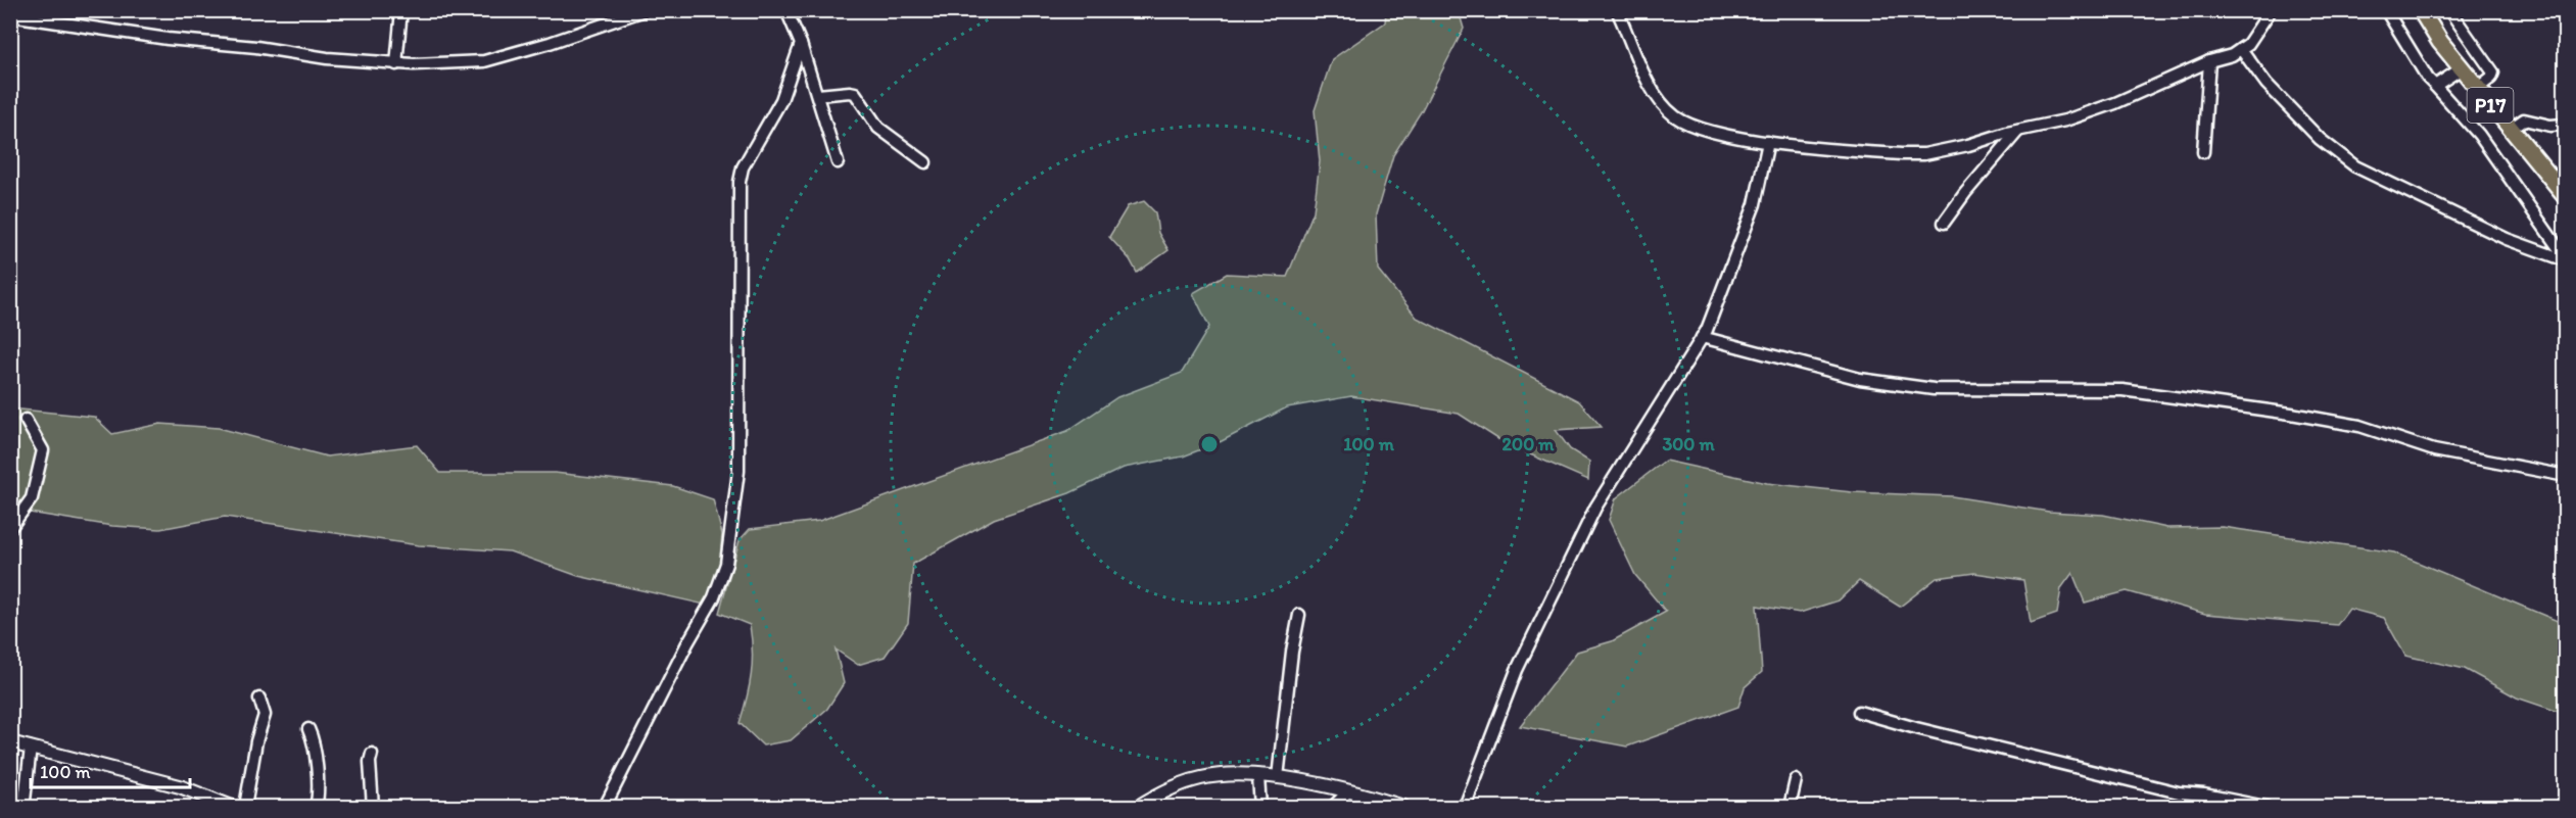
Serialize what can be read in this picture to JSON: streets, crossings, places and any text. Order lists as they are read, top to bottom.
{
  "streets": {
    "main road": ["P17"]
  },
  "scale_bar": "100 m",
  "rings": ["100 m", "200 m", "300 m"]
}
